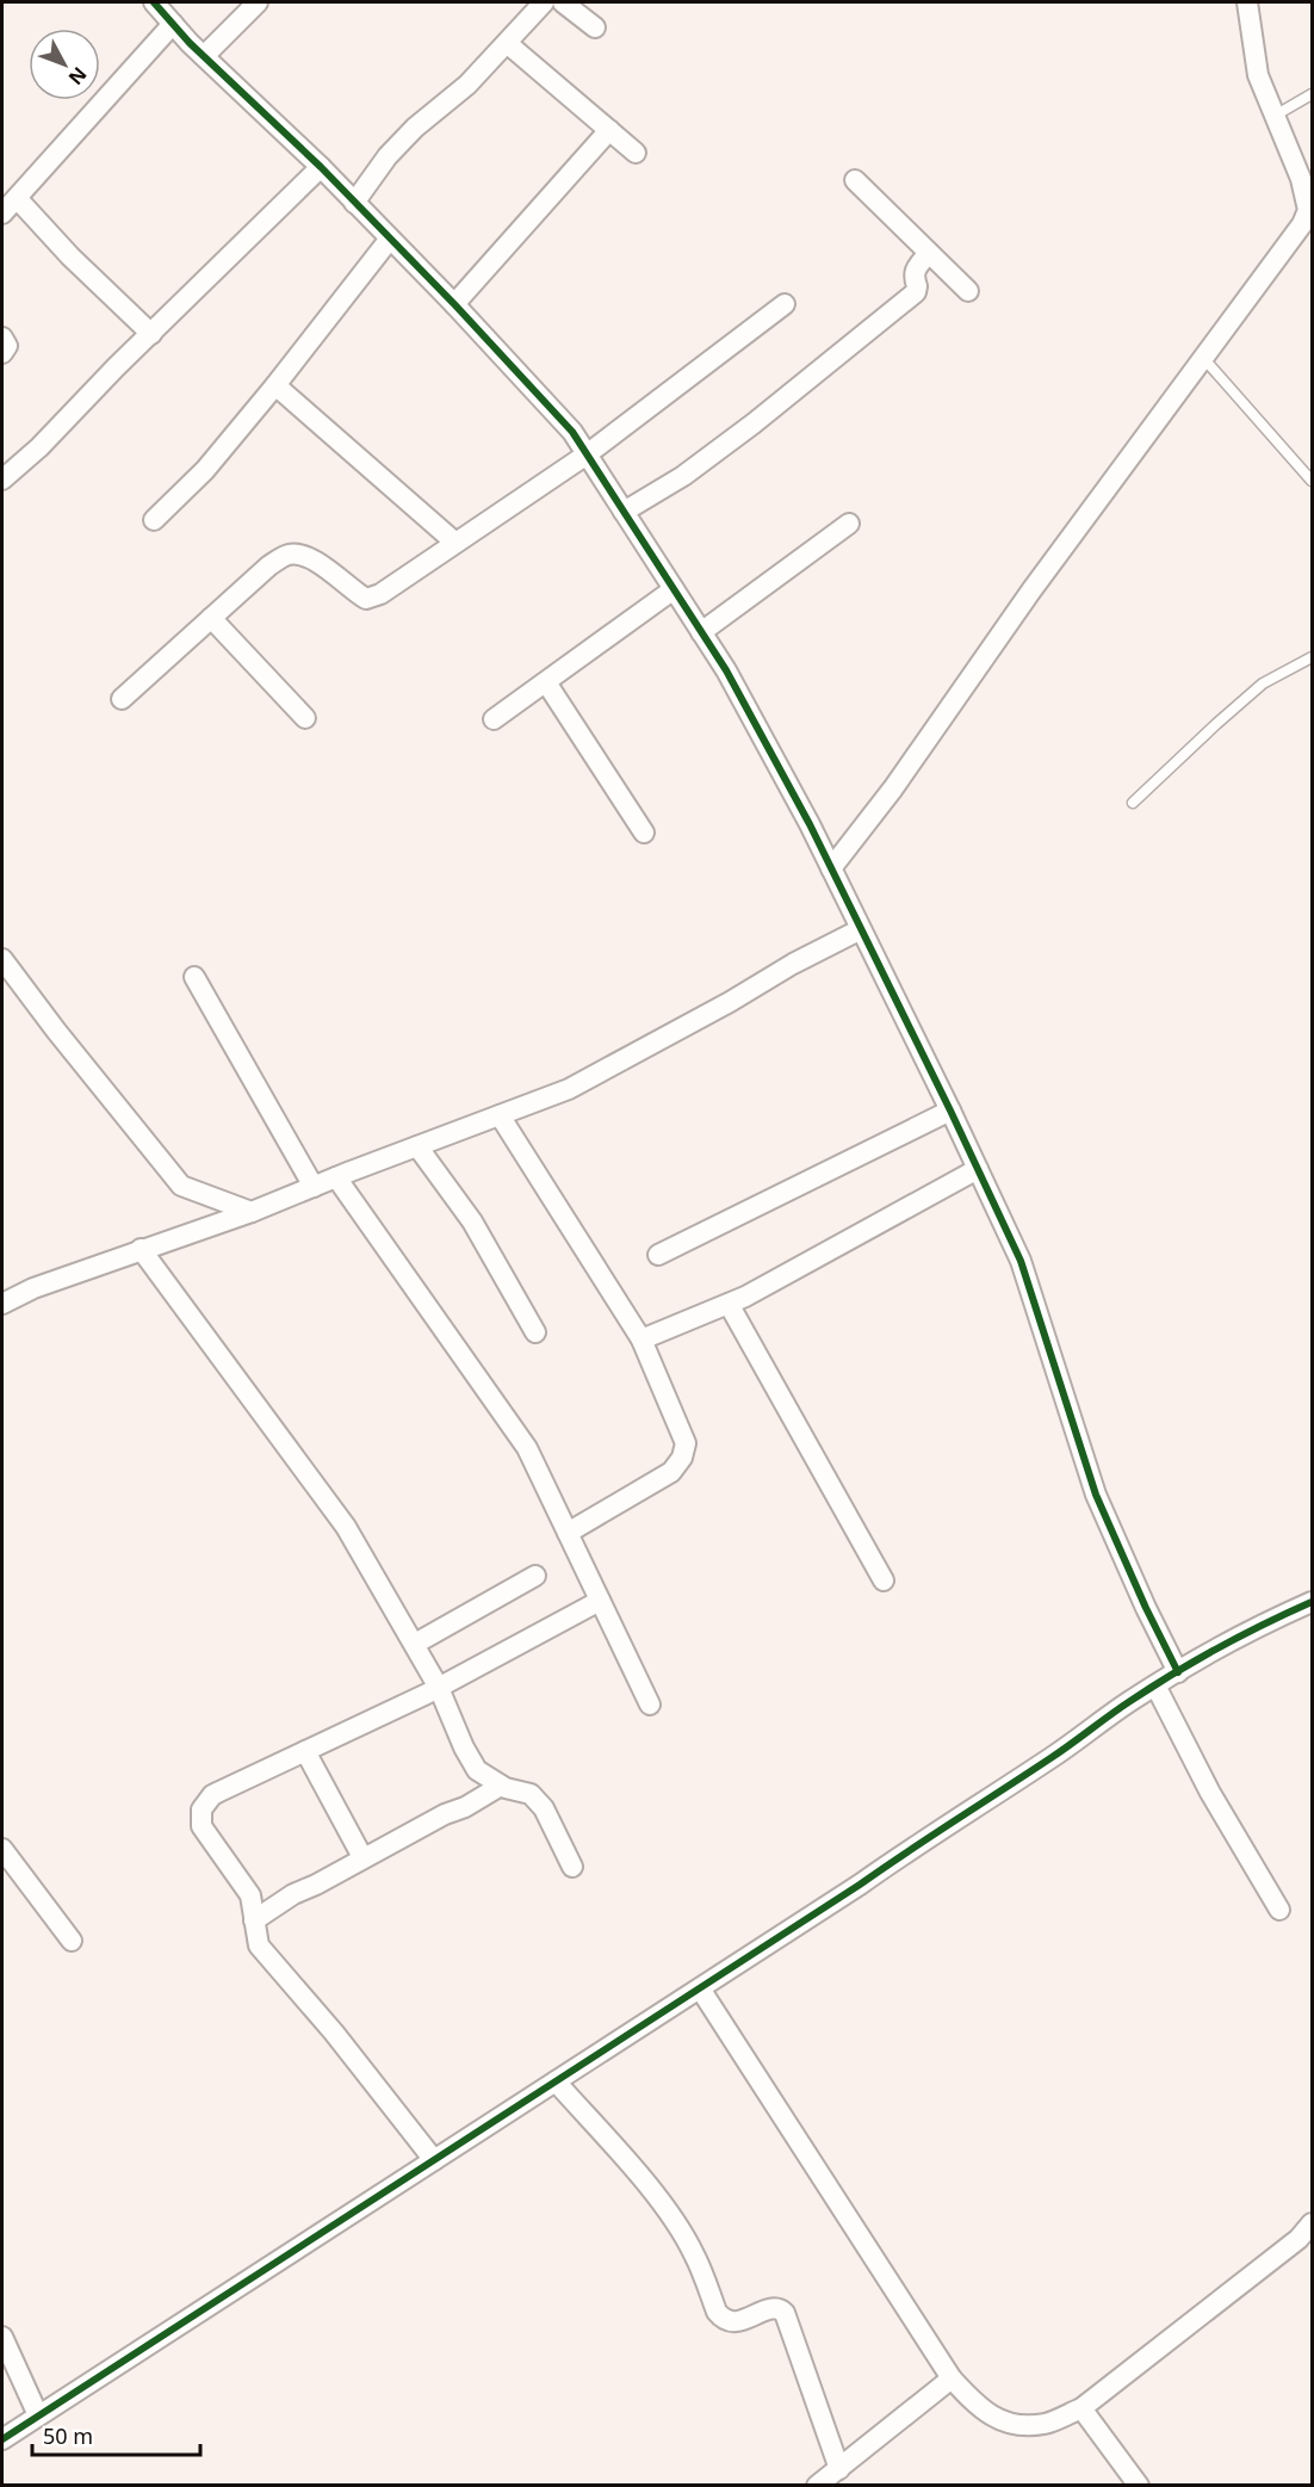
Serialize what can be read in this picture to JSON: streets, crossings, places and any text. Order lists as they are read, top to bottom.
{
  "scale_bar": "50 m",
  "north": "bottom right"
}
